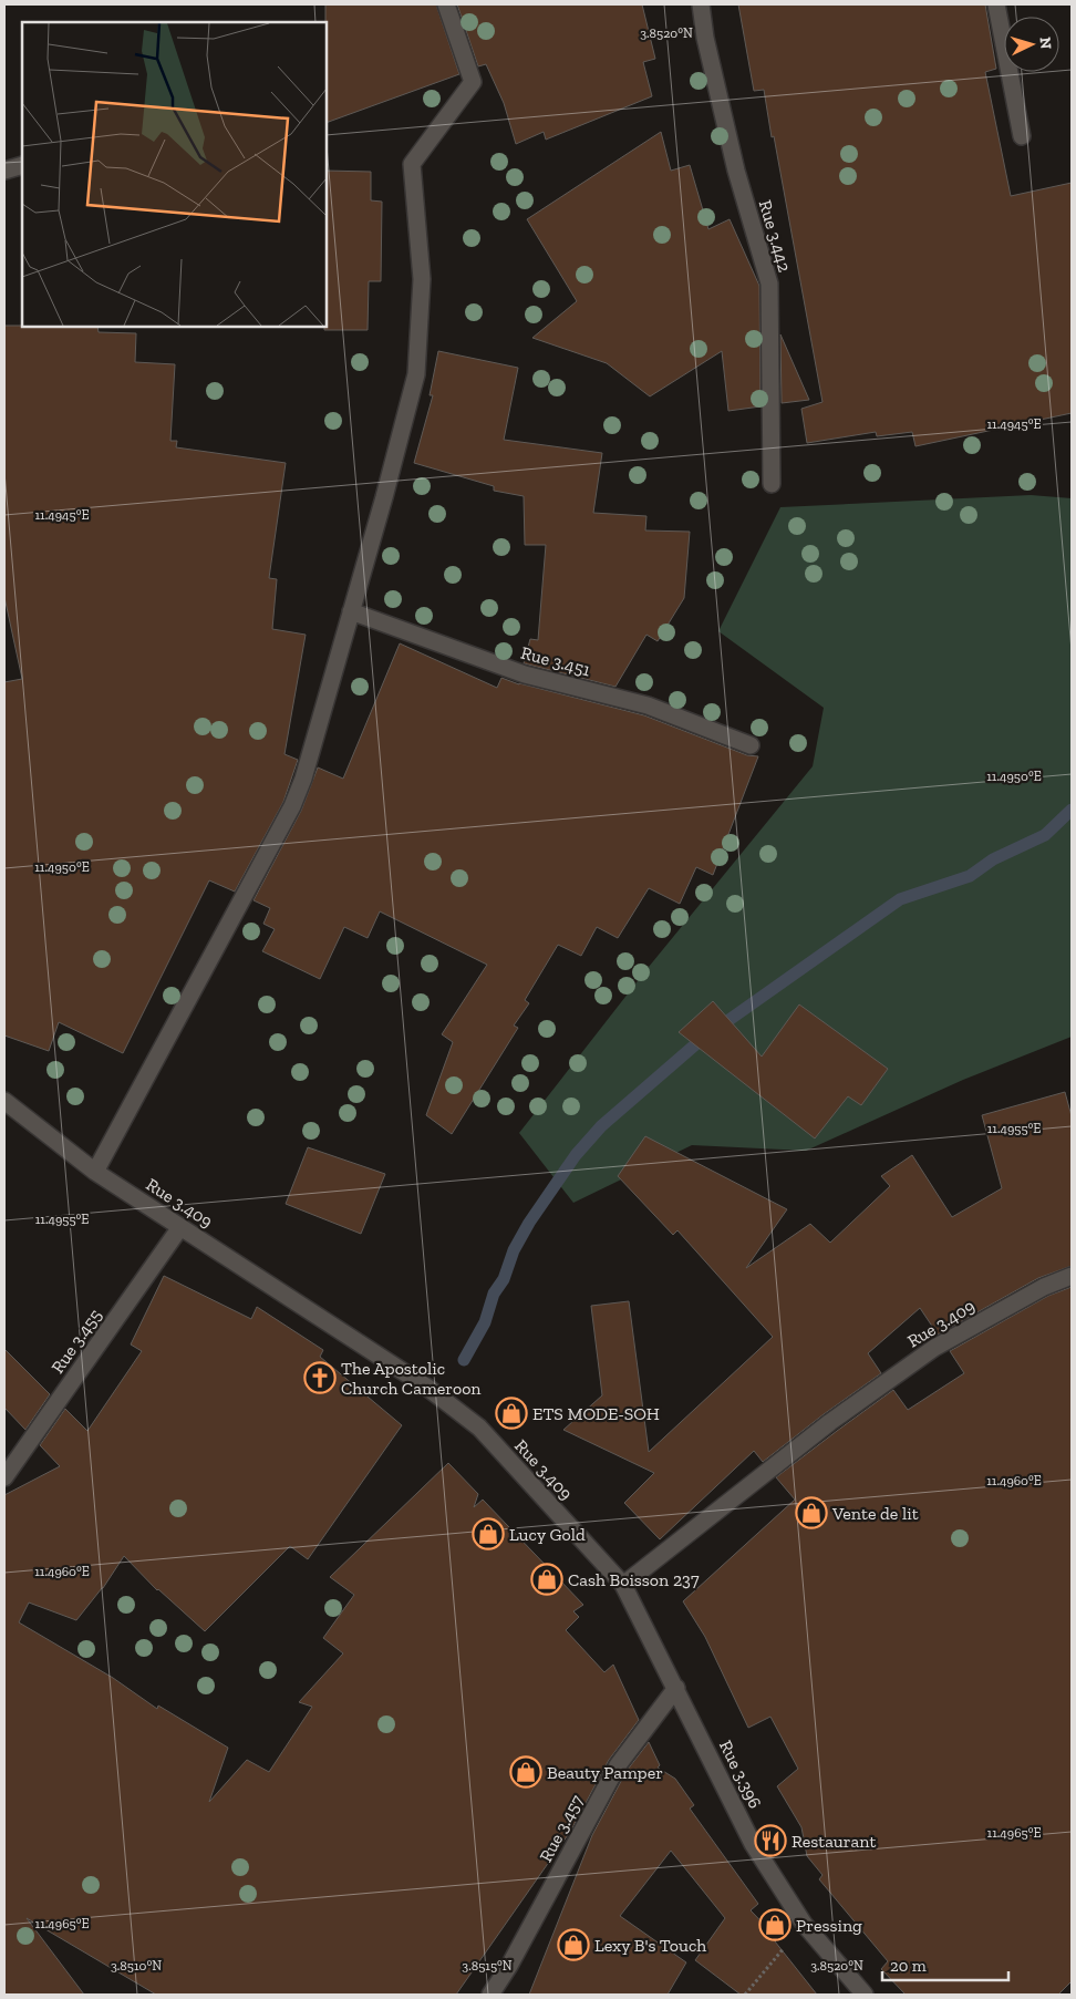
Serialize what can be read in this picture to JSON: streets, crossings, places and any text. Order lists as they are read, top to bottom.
{
  "streets": {
    "street": [
      "Rue 3.442",
      "Rue 3.451",
      "Rue 3.409",
      "Rue 3.455",
      "Rue 3.396",
      "Rue 3.457"
    ]
  },
  "crossings": [
    ["Rue 3.409", "Rue 3.455"],
    ["Rue 3.409", "Rue 3.396"],
    ["Rue 3.396", "Rue 3.457"]
  ],
  "places": {
    "church": ["The Apostolic Church Cameroon"],
    "shop": [
      "ETS MODE-SOH",
      "Vente de lit",
      "Lucy Gold",
      "Cash Boisson 237",
      "Beauty Pamper",
      "Pressing",
      "Lexy B's Touch"
    ],
    "restaurant": ["Restaurant"]
  },
  "scale_bar": "20 m",
  "north": "right",
  "coordinates": [
    "3.8520°N",
    "11.4945°E",
    "11.4950°E",
    "11.4955°E",
    "11.4960°E",
    "11.4965°E",
    "3.8510°N",
    "3.8515°N"
  ]
}
